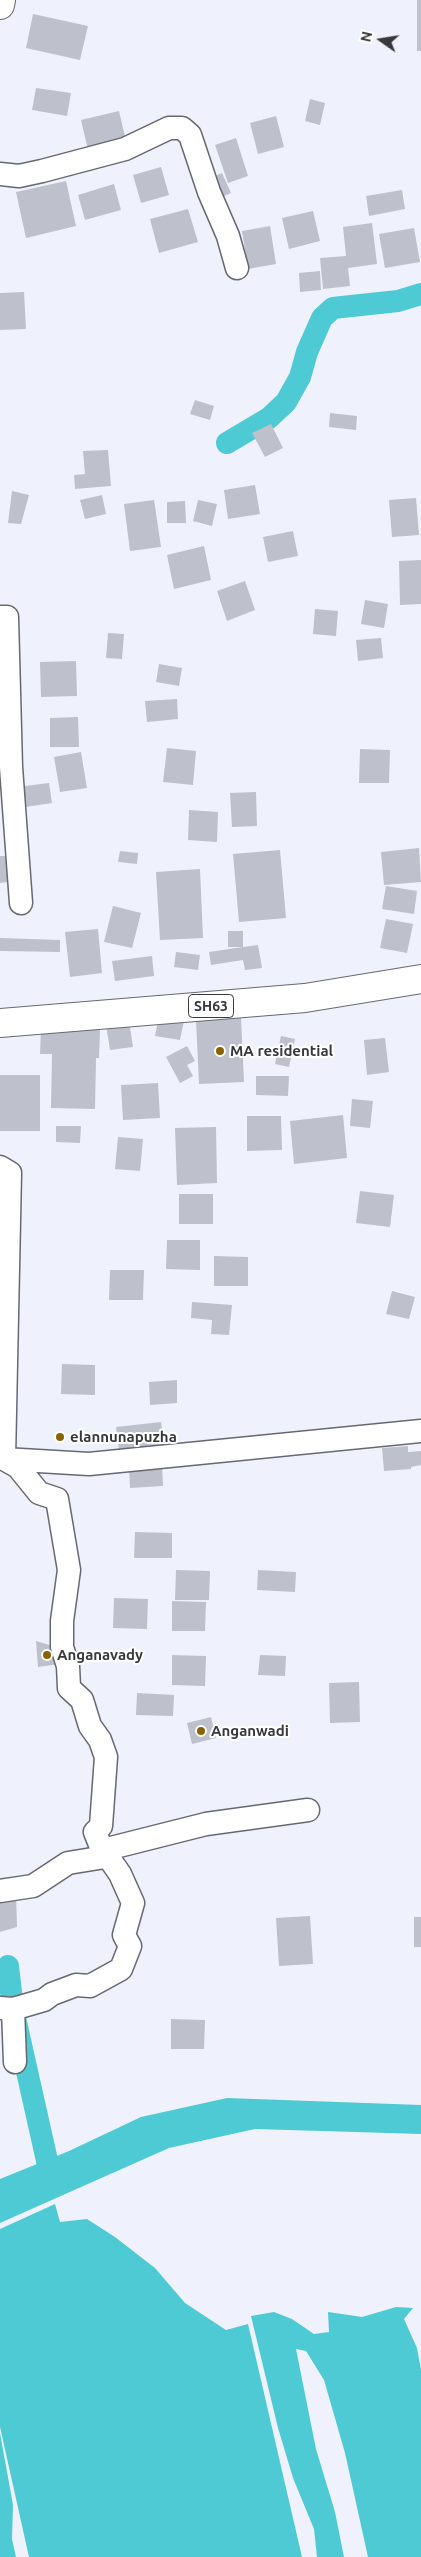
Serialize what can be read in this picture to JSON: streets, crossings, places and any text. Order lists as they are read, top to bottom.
{
  "streets": {
    "main road": ["SH63"]
  },
  "places": [
    "MA residential",
    "elannunapuzha",
    "Anganavady",
    "Anganwadi"
  ],
  "north": "left"
}
